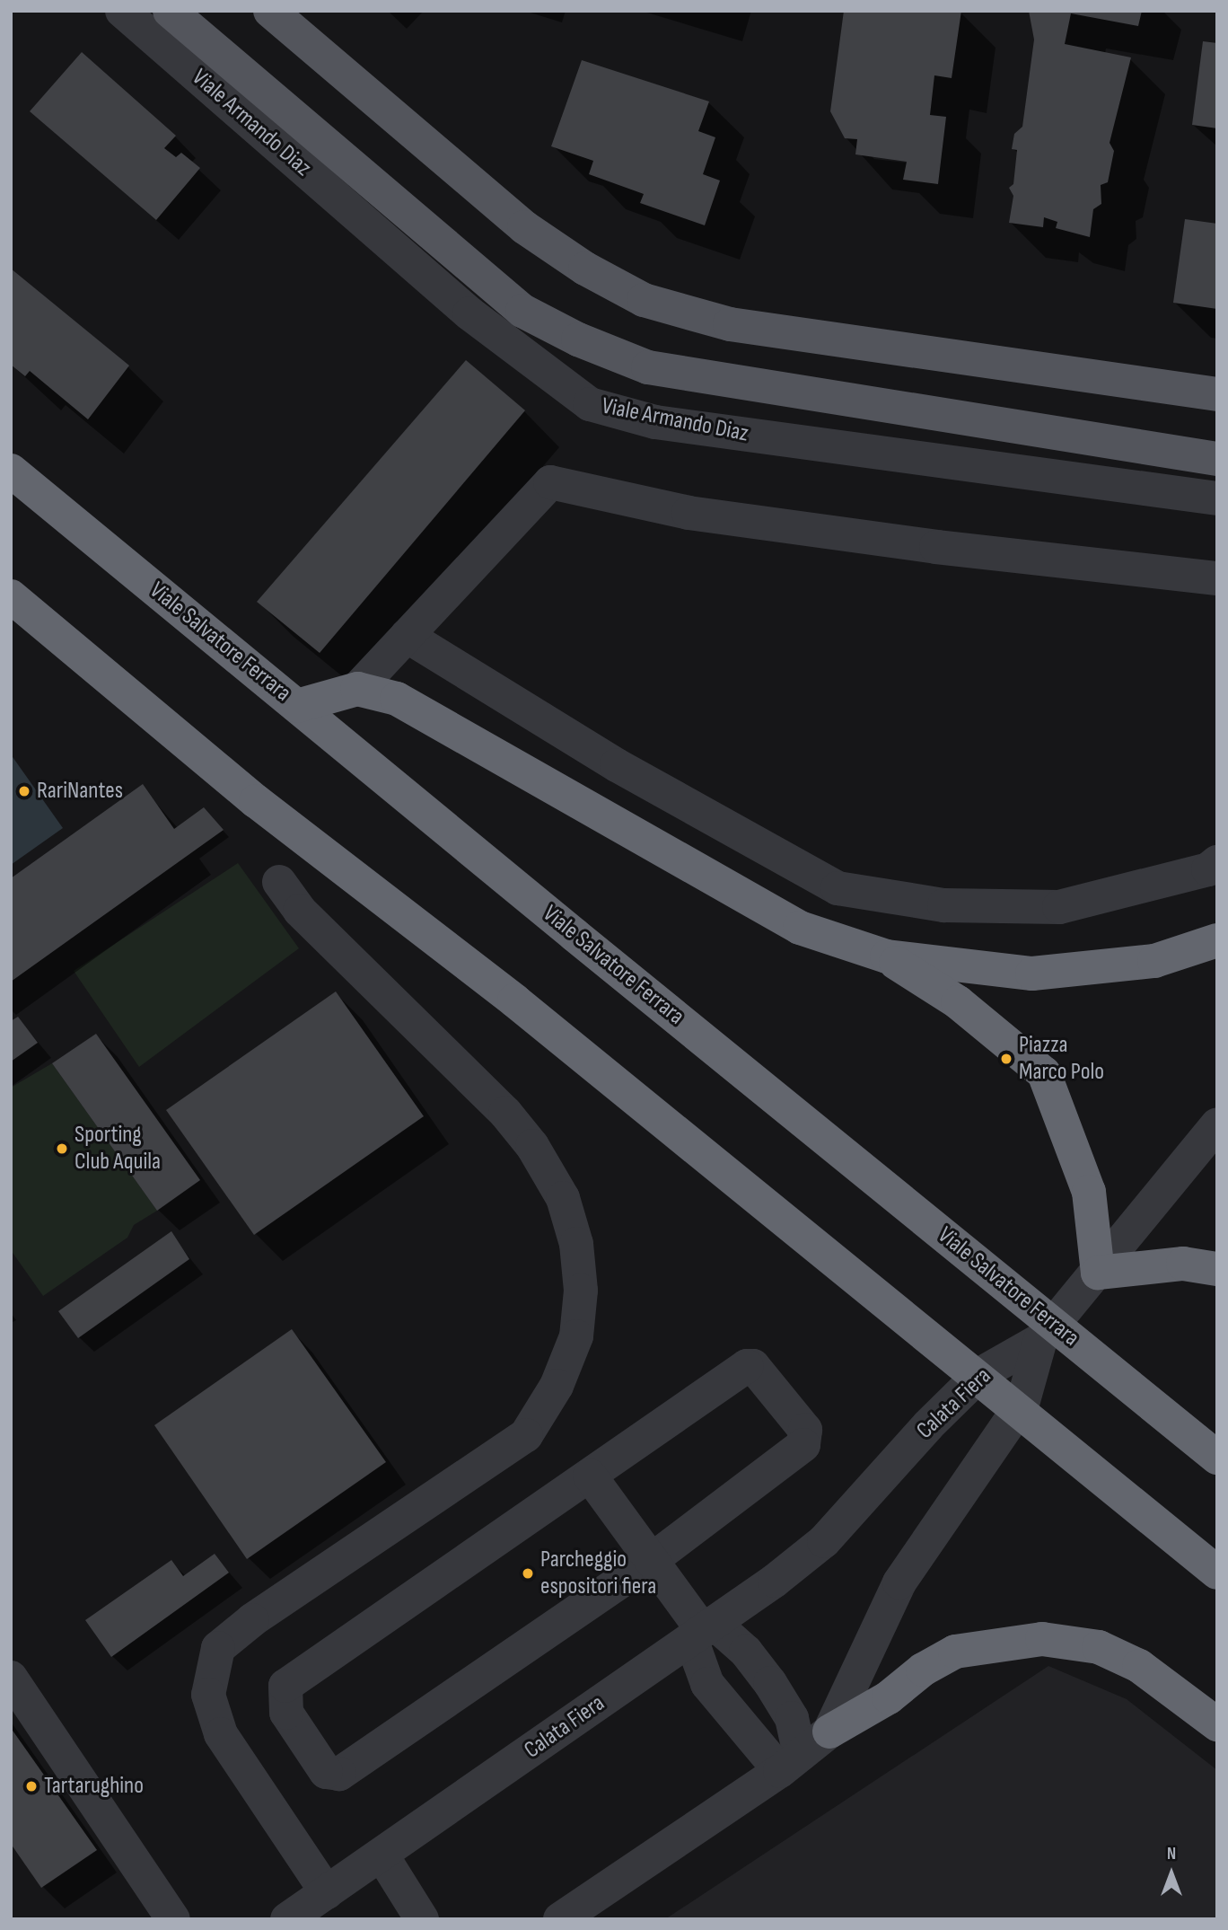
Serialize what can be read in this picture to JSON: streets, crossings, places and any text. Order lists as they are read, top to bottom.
{
  "streets": {
    "highway": ["Viale Salvatore Ferrara"],
    "main road": ["Viale Armando Diaz"],
    "street": ["Calata Fiera"]
  },
  "places": [
    "RariNantes",
    "Piazza Marco Polo",
    "Sporting Club Aquila",
    "Parcheggio espositori fiera",
    "Tartarughino"
  ],
  "north": "top"
}
